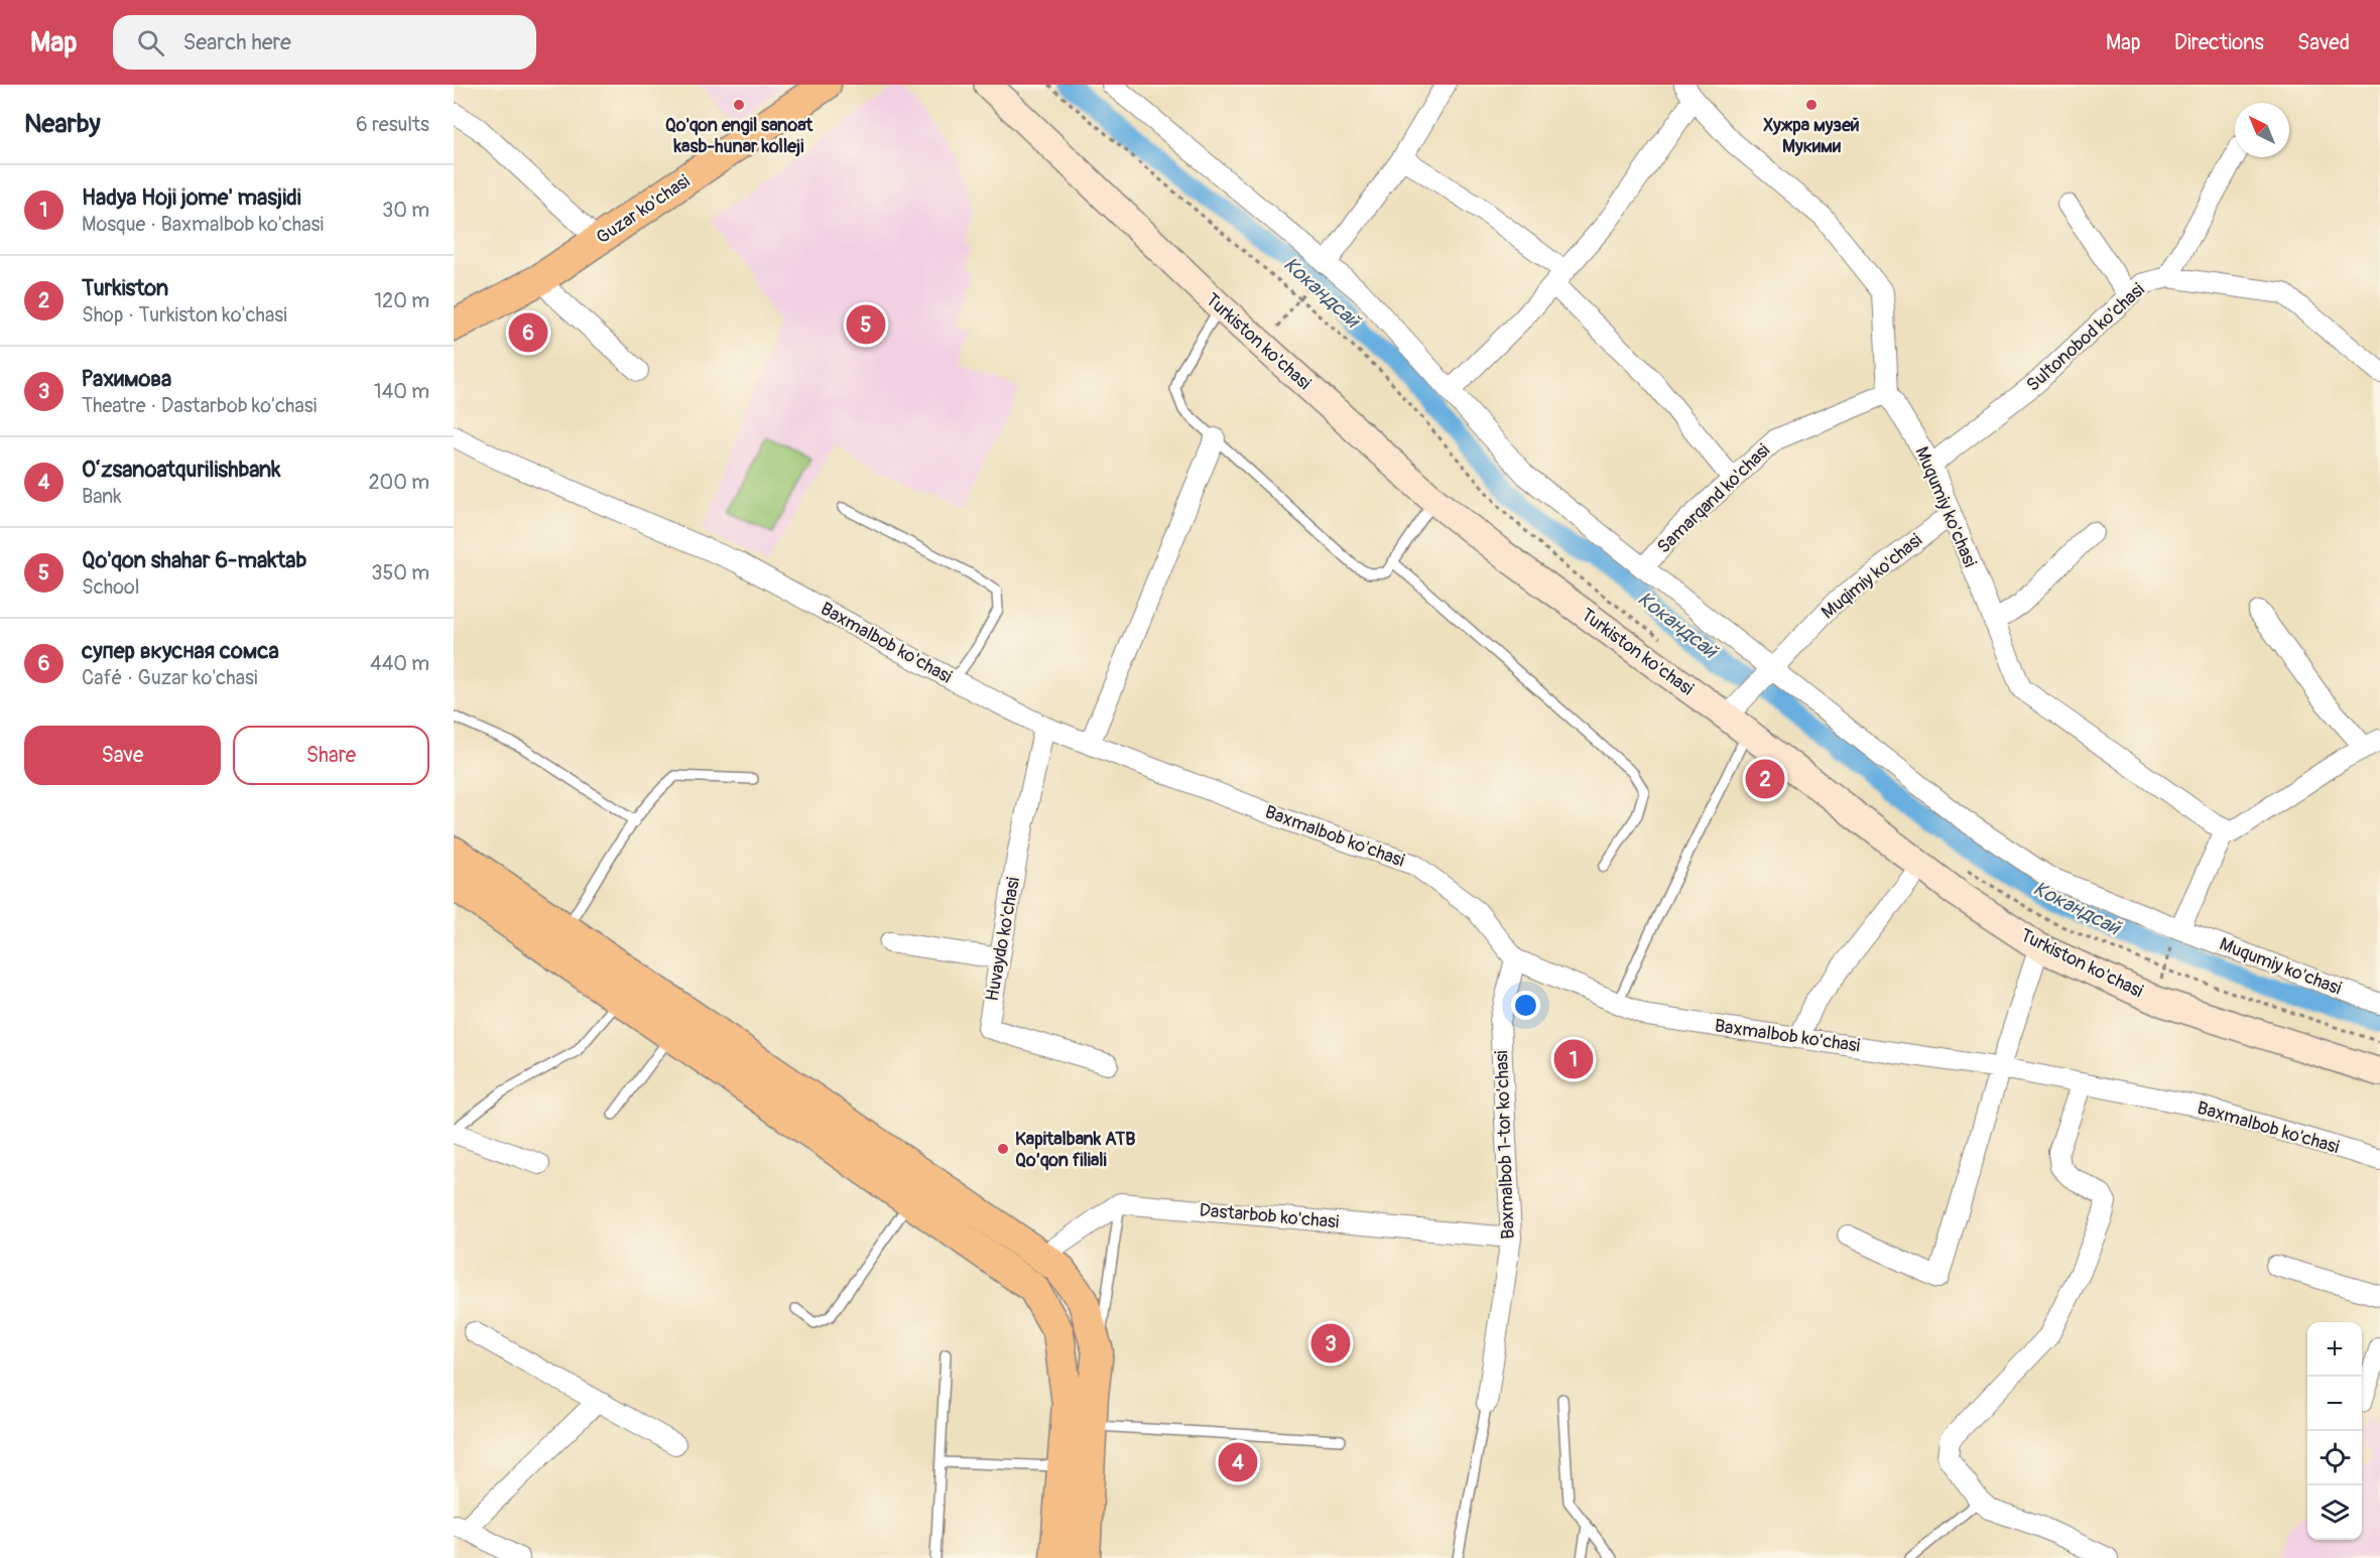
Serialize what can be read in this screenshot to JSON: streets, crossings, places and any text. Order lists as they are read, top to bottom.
{
  "streets": {
    "main road": ["Guzar ko'chasi", "Turkiston ko'chasi"],
    "street": [
      "Sultonobod ko'chasi",
      "Samarqand ko'chasi",
      "Muqumiy ko'chasi",
      "Muqimiy ko'chasi",
      "Baxmalbob ko'chasi",
      "Huvaydo ko'chasi",
      "Baxmalbob 1-tor ko'chasi",
      "Dastarbob ko'chasi"
    ]
  },
  "crossings": [
    ["Sultonobod ko'chasi", "Muqumiy ko'chasi"],
    ["Turkiston ko'chasi", "Muqimiy ko'chasi"],
    ["Samarqand ko'chasi", "Muqumiy ko'chasi"],
    ["Muqumiy ko'chasi", "Muqimiy ko'chasi"],
    ["Baxmalbob ko'chasi", "Huvaydo ko'chasi"],
    ["Baxmalbob ko'chasi", "Baxmalbob 1-tor ko'chasi"],
    ["Baxmalbob 1-tor ko'chasi", "Dastarbob ko'chasi"]
  ],
  "water": ["Кокандсай"],
  "places": ["Qo'qon engil sanoat kasb-hunar kolleji", "Хужра музей Мукими", "Kapitalbank ATB Qo’qon filiali"],
  "north": "top left",
  "page": {
    "header": "Map",
    "search": "Search here",
    "nav": ["Map", "Directions", "Saved"],
    "heading": ["Nearby", "6 results"],
    "list": [
      {
        "mark": "1",
        "name": "Hadya Hoji jome' masjidi",
        "note": "Mosque · Baxmalbob ko'chasi",
        "value": "30 m"
      },
      {
        "mark": "2",
        "name": "Turkiston",
        "note": "Shop · Turkiston ko'chasi",
        "value": "120 m"
      },
      {
        "mark": "3",
        "name": "Рахимова",
        "note": "Theatre · Dastarbob ko'chasi",
        "value": "140 m"
      },
      {
        "mark": "4",
        "name": "Oʻzsanoatqurilishbank",
        "note": "Bank",
        "value": "200 m"
      },
      {
        "mark": "5",
        "name": "Qo'qon shahar 6-maktab",
        "note": "School",
        "value": "350 m"
      },
      {
        "mark": "6",
        "name": "супер вкусная сомса",
        "note": "Café · Guzar ko'chasi",
        "value": "440 m"
      }
    ],
    "pins": [
      "5",
      "6",
      "2",
      "1",
      "3",
      "4"
    ],
    "buttons": ["Save", "Share"],
    "map_buttons": ["+", "−"]
  }
}
